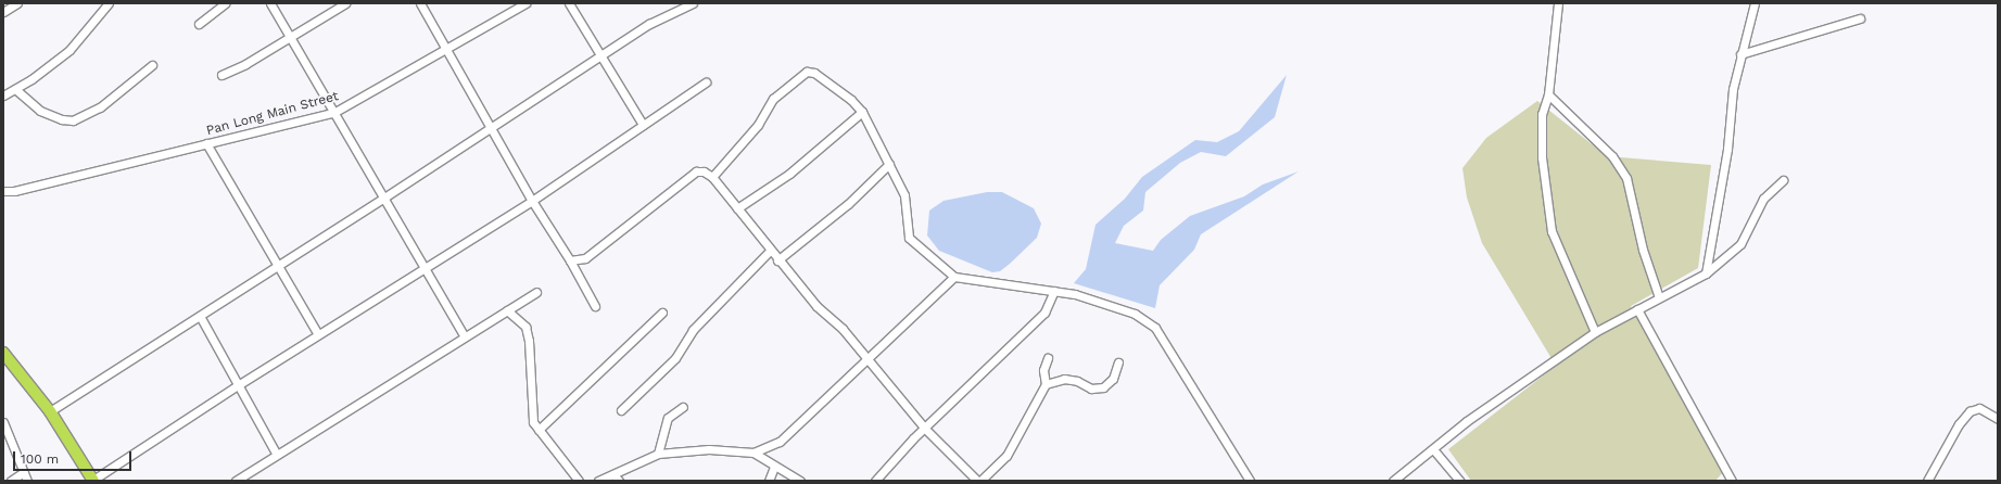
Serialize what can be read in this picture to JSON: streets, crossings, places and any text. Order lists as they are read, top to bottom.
{
  "streets": {
    "street": ["Pan Long Main Street"]
  },
  "scale_bar": "100 m"
}
